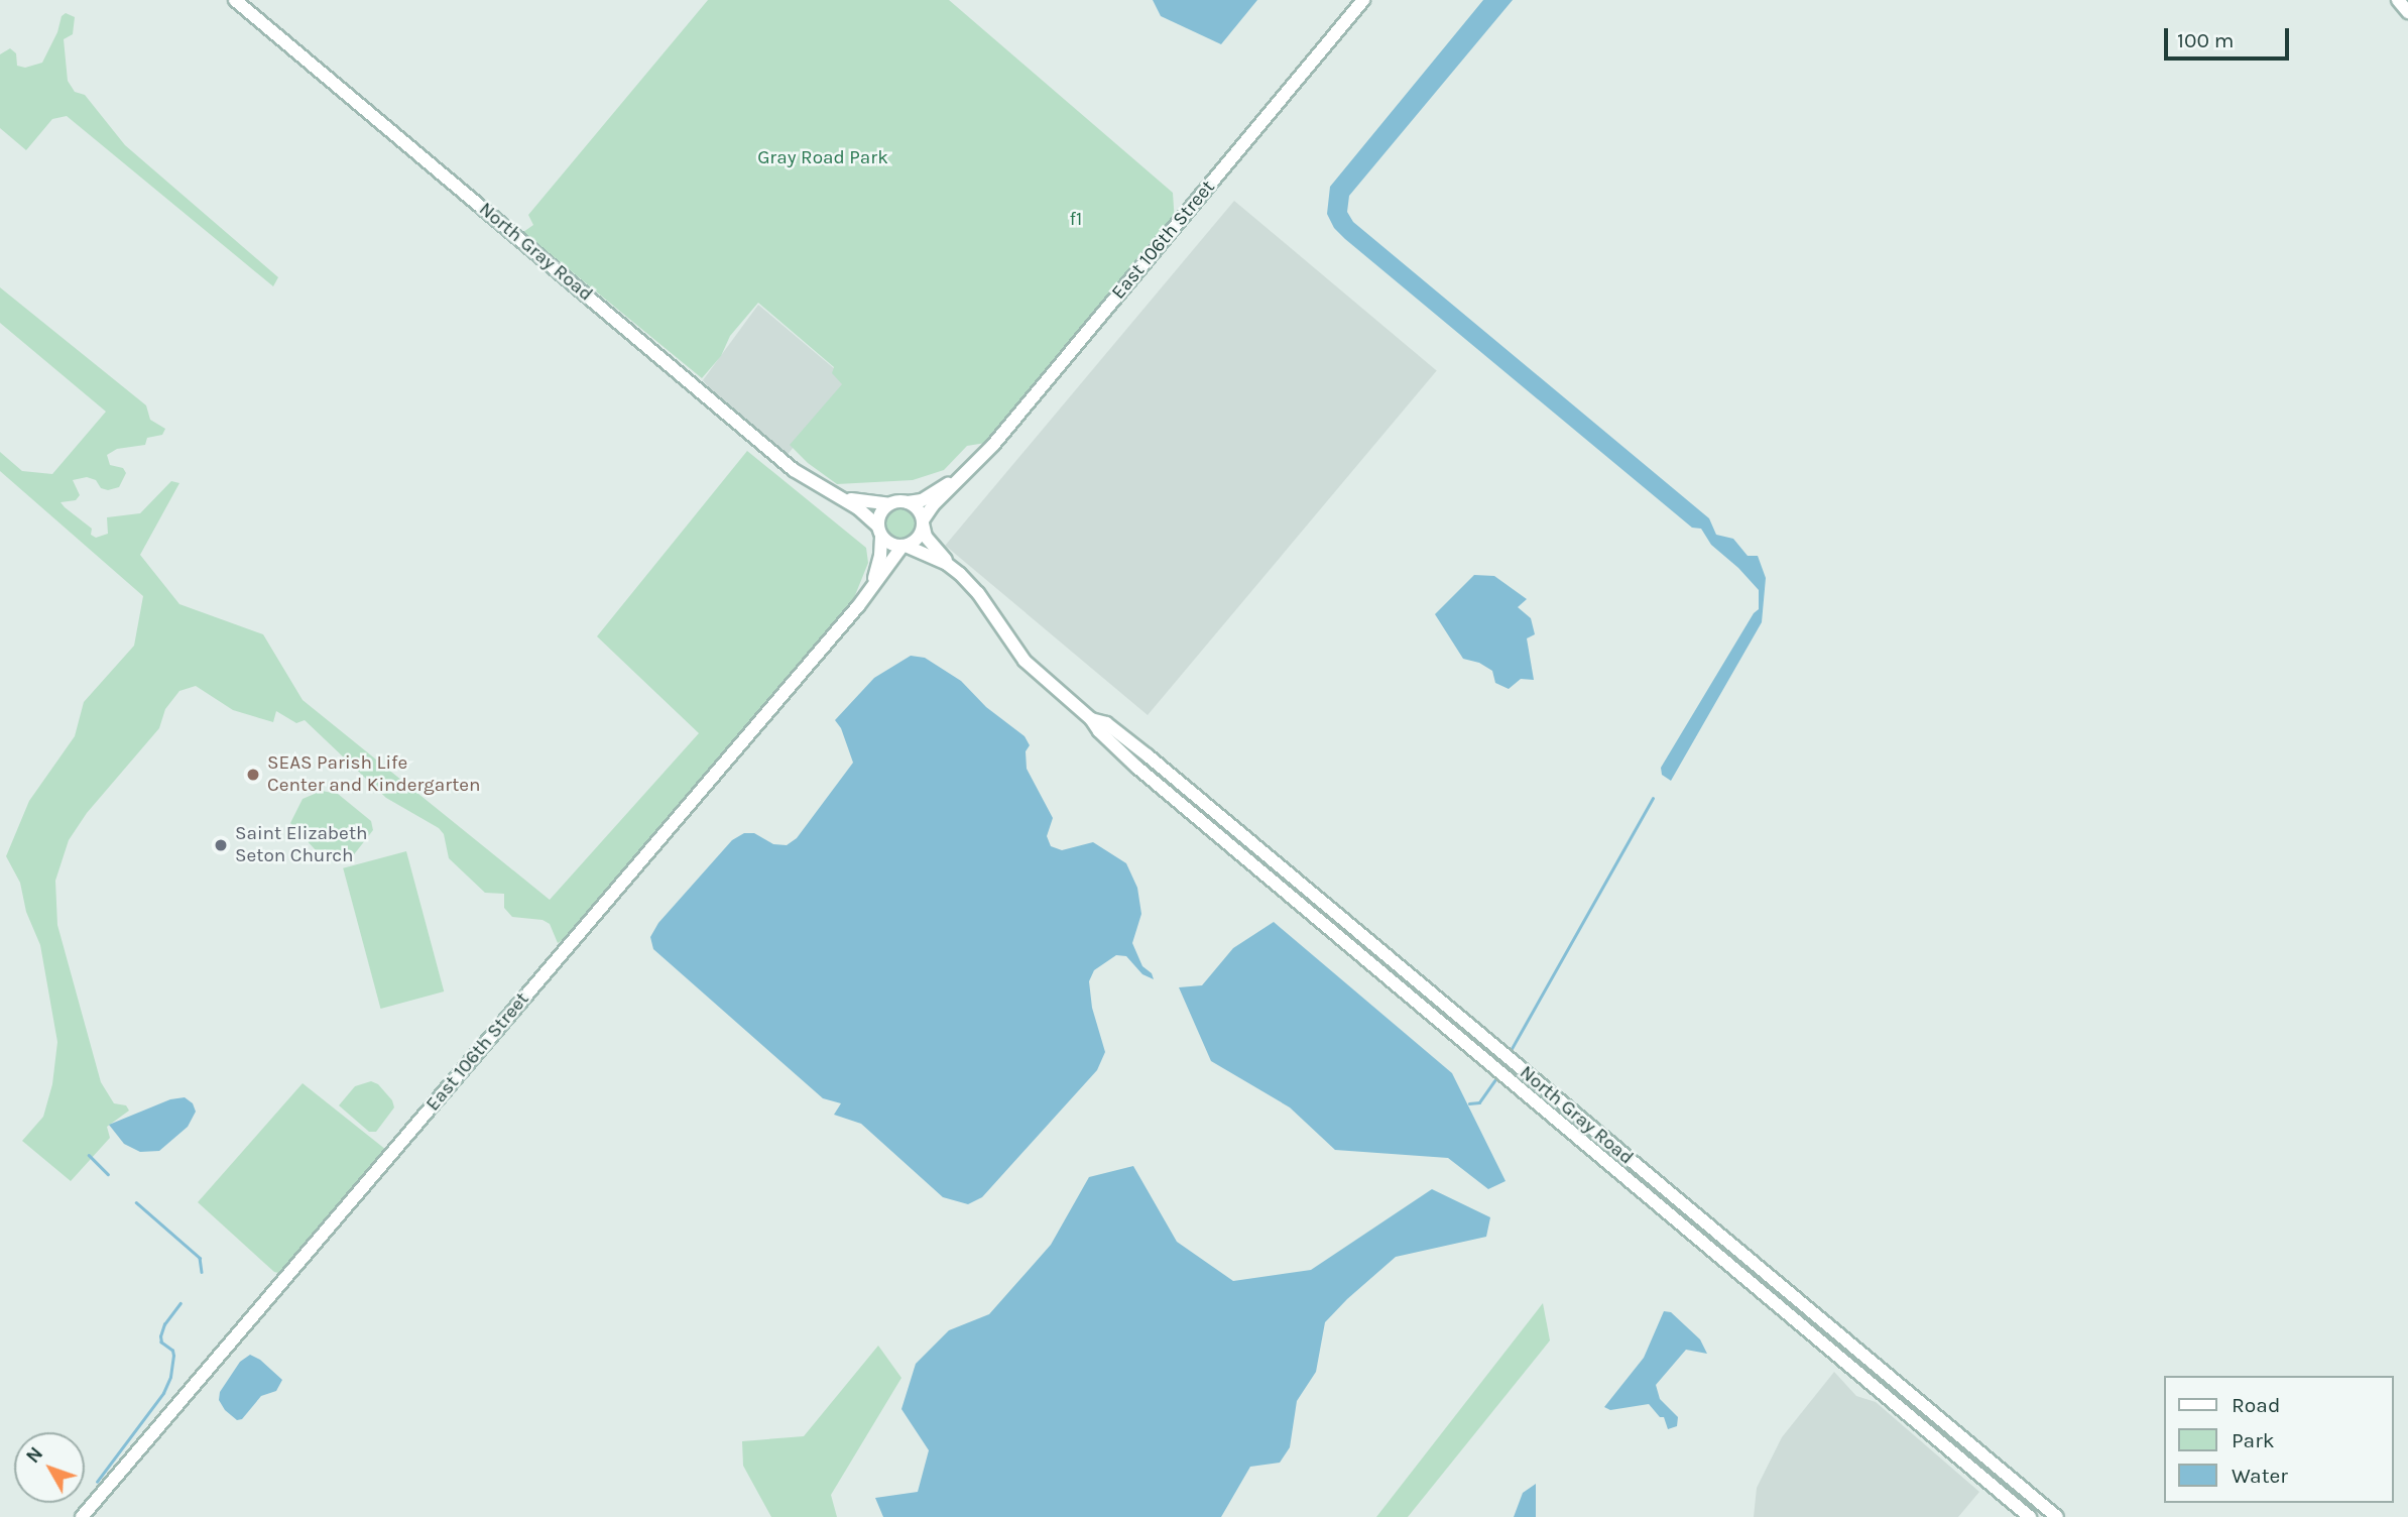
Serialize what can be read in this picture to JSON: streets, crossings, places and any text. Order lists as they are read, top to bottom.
{
  "streets": {
    "street": ["East 106th Street", "North Gray Road"]
  },
  "crossings": [
    ["East 106th Street", "North Gray Road"]
  ],
  "parks": ["Gray Road Park", "f1"],
  "places": ["SEAS Parish Life Center and Kindergarten", "Saint Elizabeth Seton Church"],
  "legend": ["Road", "Park", "Water"],
  "scale_bar": "100 m",
  "north": "top left"
}
